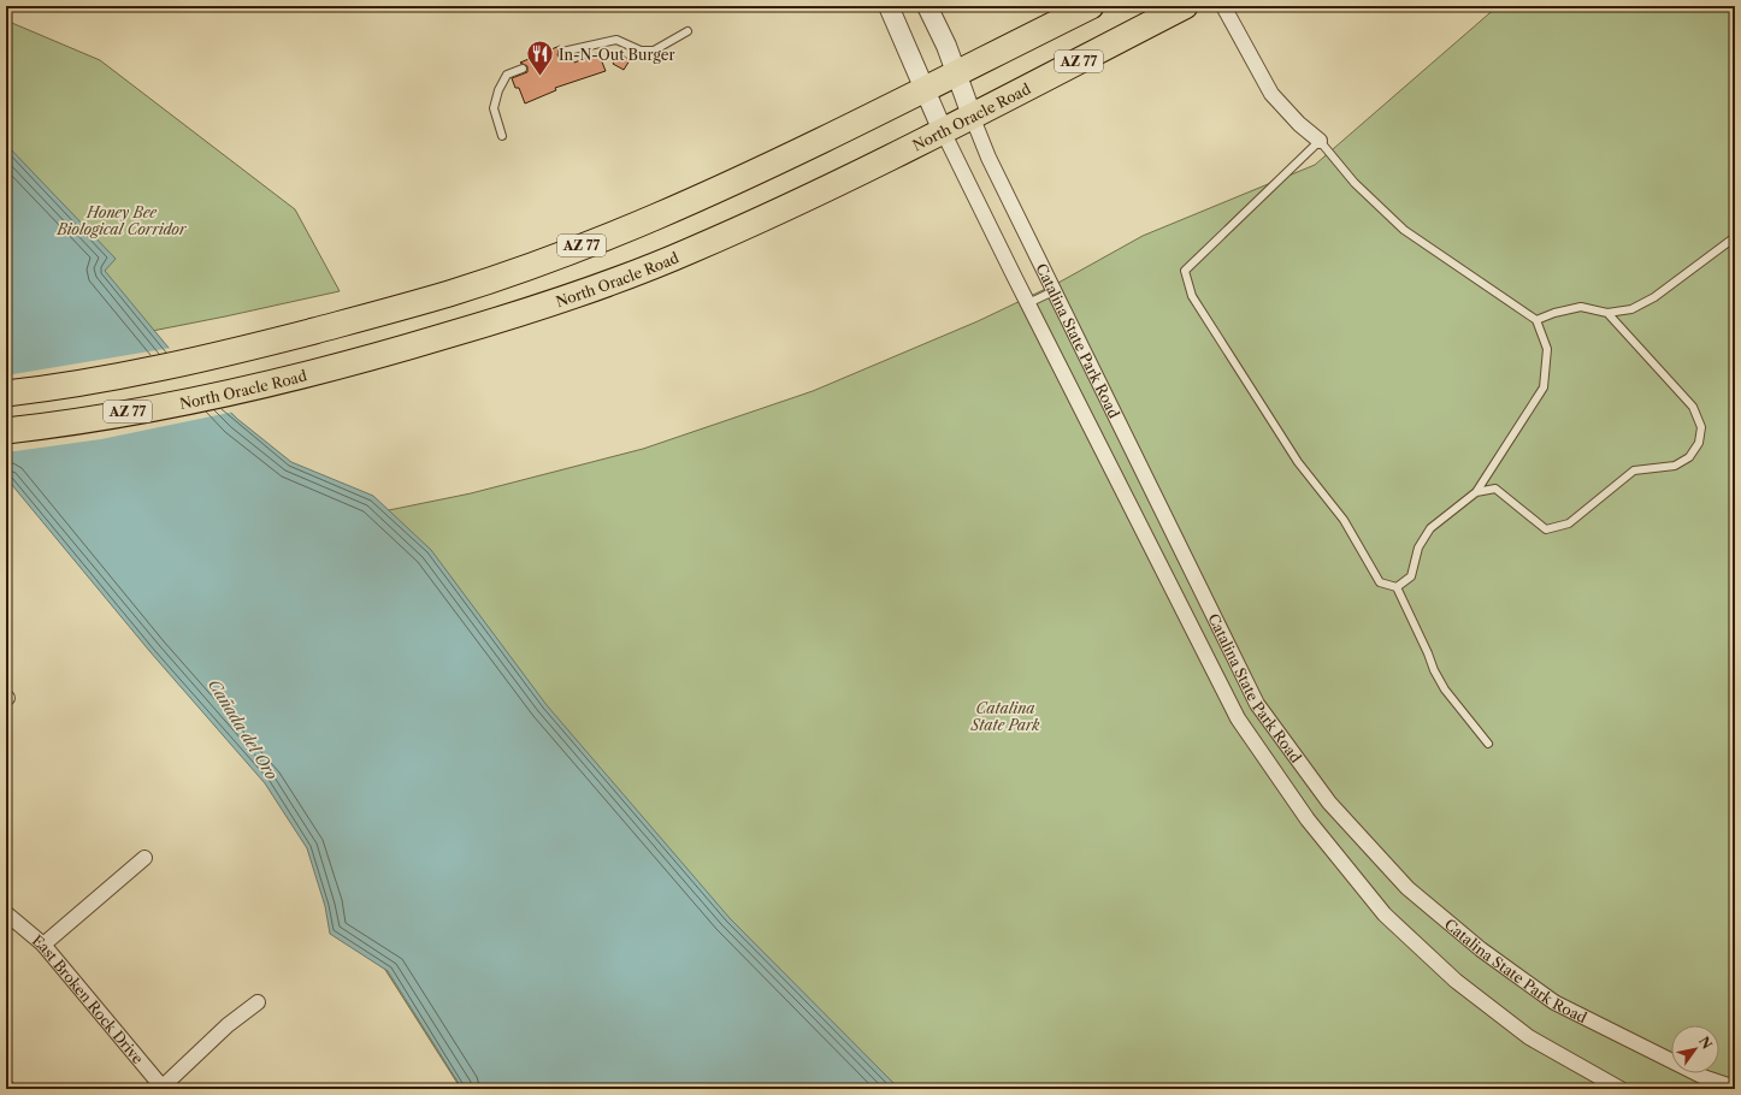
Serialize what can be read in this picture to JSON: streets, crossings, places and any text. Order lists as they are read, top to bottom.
{
  "streets": {
    "highway": ["AZ 77", "North Oracle Road"],
    "street": ["Catalina State Park Road", "East Broken Rock Drive"]
  },
  "crossings": [
    ["AZ 77", "Catalina State Park Road"],
    ["North Oracle Road", "Catalina State Park Road"]
  ],
  "water": ["Cañada del Oro"],
  "parks": ["Honey Bee Biological Corridor", "Catalina State Park"],
  "places": {
    "restaurant": ["In-N-Out Burger"]
  },
  "north": "top right"
}
